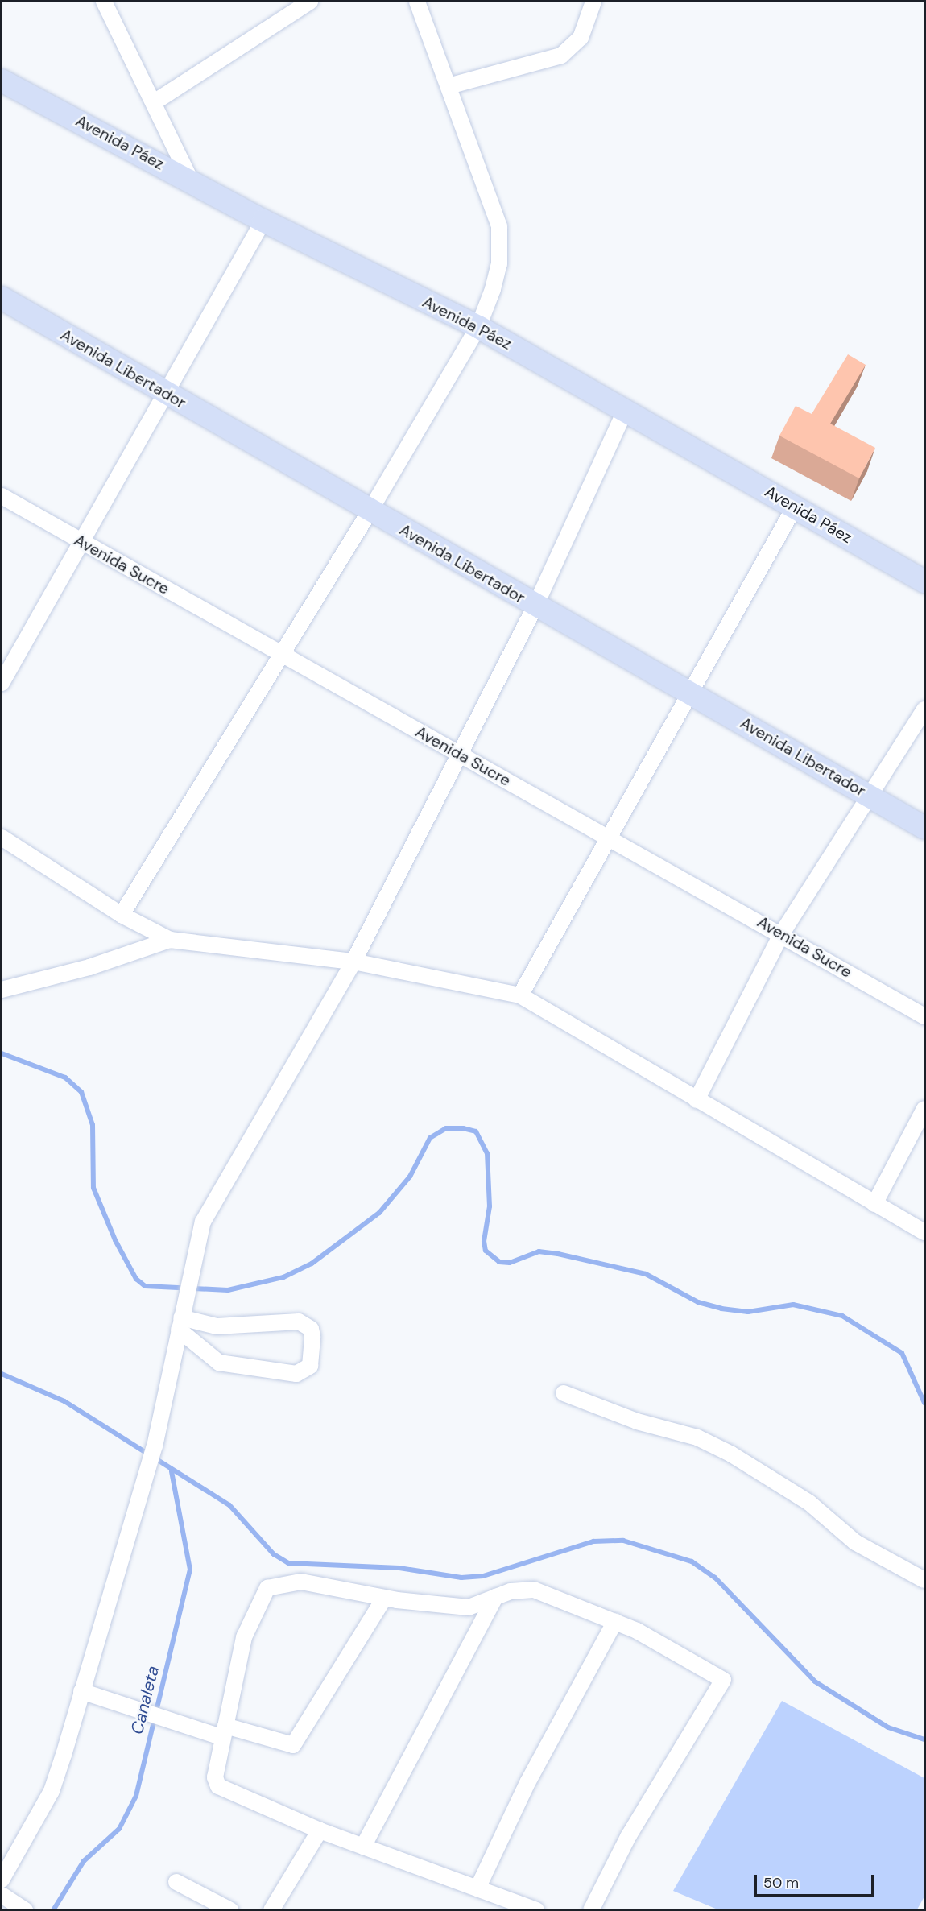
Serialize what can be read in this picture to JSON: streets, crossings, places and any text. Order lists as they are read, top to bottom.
{
  "streets": {
    "main road": ["Avenida Páez", "Avenida Libertador"],
    "street": ["Avenida Sucre"]
  },
  "water": ["Canaleta"],
  "scale_bar": "50 m"
}
